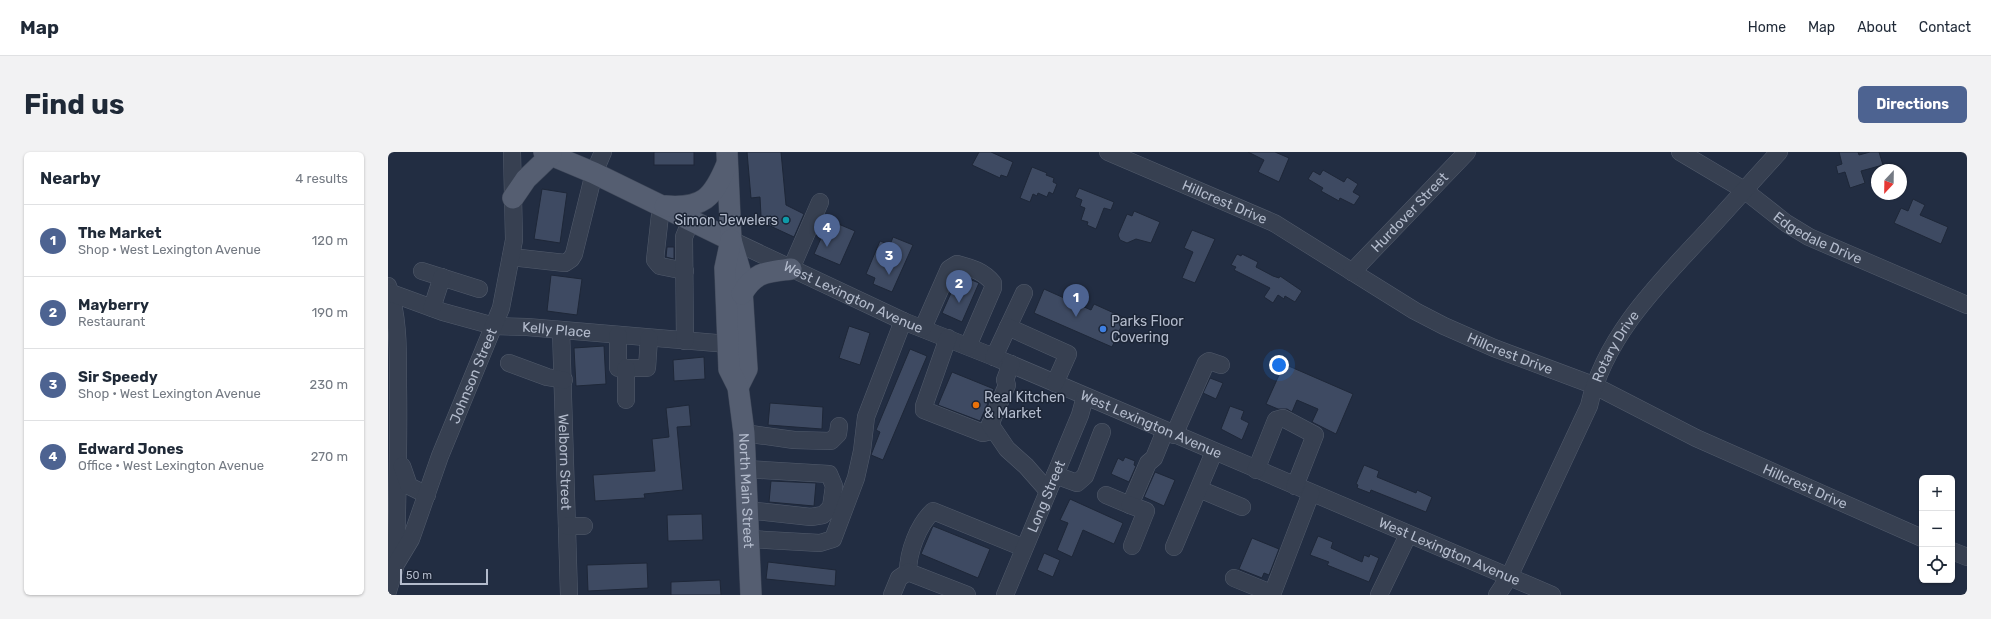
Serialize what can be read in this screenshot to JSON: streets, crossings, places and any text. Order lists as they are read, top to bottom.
{
  "streets": {
    "main road": ["North Main Street"],
    "street": [
      "Hillcrest Drive",
      "Hurdover Street",
      "Edgedale Drive",
      "West Lexington Avenue",
      "Kelly Place",
      "Rotary Drive",
      "Johnson Street",
      "Welborn Street",
      "Long Street"
    ]
  },
  "crossings": [
    ["Hillcrest Drive", "Hurdover Street"],
    ["Hillcrest Drive", "Rotary Drive"],
    ["Edgedale Drive", "Rotary Drive"],
    ["West Lexington Avenue", "Rotary Drive"],
    ["West Lexington Avenue", "North Main Street"],
    ["West Lexington Avenue", "Long Street"],
    ["Kelly Place", "Johnson Street"],
    ["Kelly Place", "Welborn Street"],
    ["Kelly Place", "North Main Street"]
  ],
  "places": ["Simon Jewelers", "Parks Floor Covering", "Real Kitchen & Market"],
  "scale_bar": "50 m",
  "north": "bottom",
  "page": {
    "header": "Map",
    "nav": [
      "Home",
      "Map",
      "About",
      "Contact"
    ],
    "buttons": "Directions",
    "title": "Find us",
    "heading": ["Nearby", "4 results"],
    "list": [
      {
        "mark": "1",
        "name": "The Market",
        "note": "Shop · West Lexington Avenue",
        "value": "120 m"
      },
      {
        "mark": "2",
        "name": "Mayberry",
        "note": "Restaurant",
        "value": "190 m"
      },
      {
        "mark": "3",
        "name": "Sir Speedy",
        "note": "Shop · West Lexington Avenue",
        "value": "230 m"
      },
      {
        "mark": "4",
        "name": "Edward Jones",
        "note": "Office · West Lexington Avenue",
        "value": "270 m"
      }
    ],
    "pins": [
      "4",
      "3",
      "2",
      "1"
    ],
    "map_buttons": ["+", "−"],
    "scale": "50 m"
  }
}
